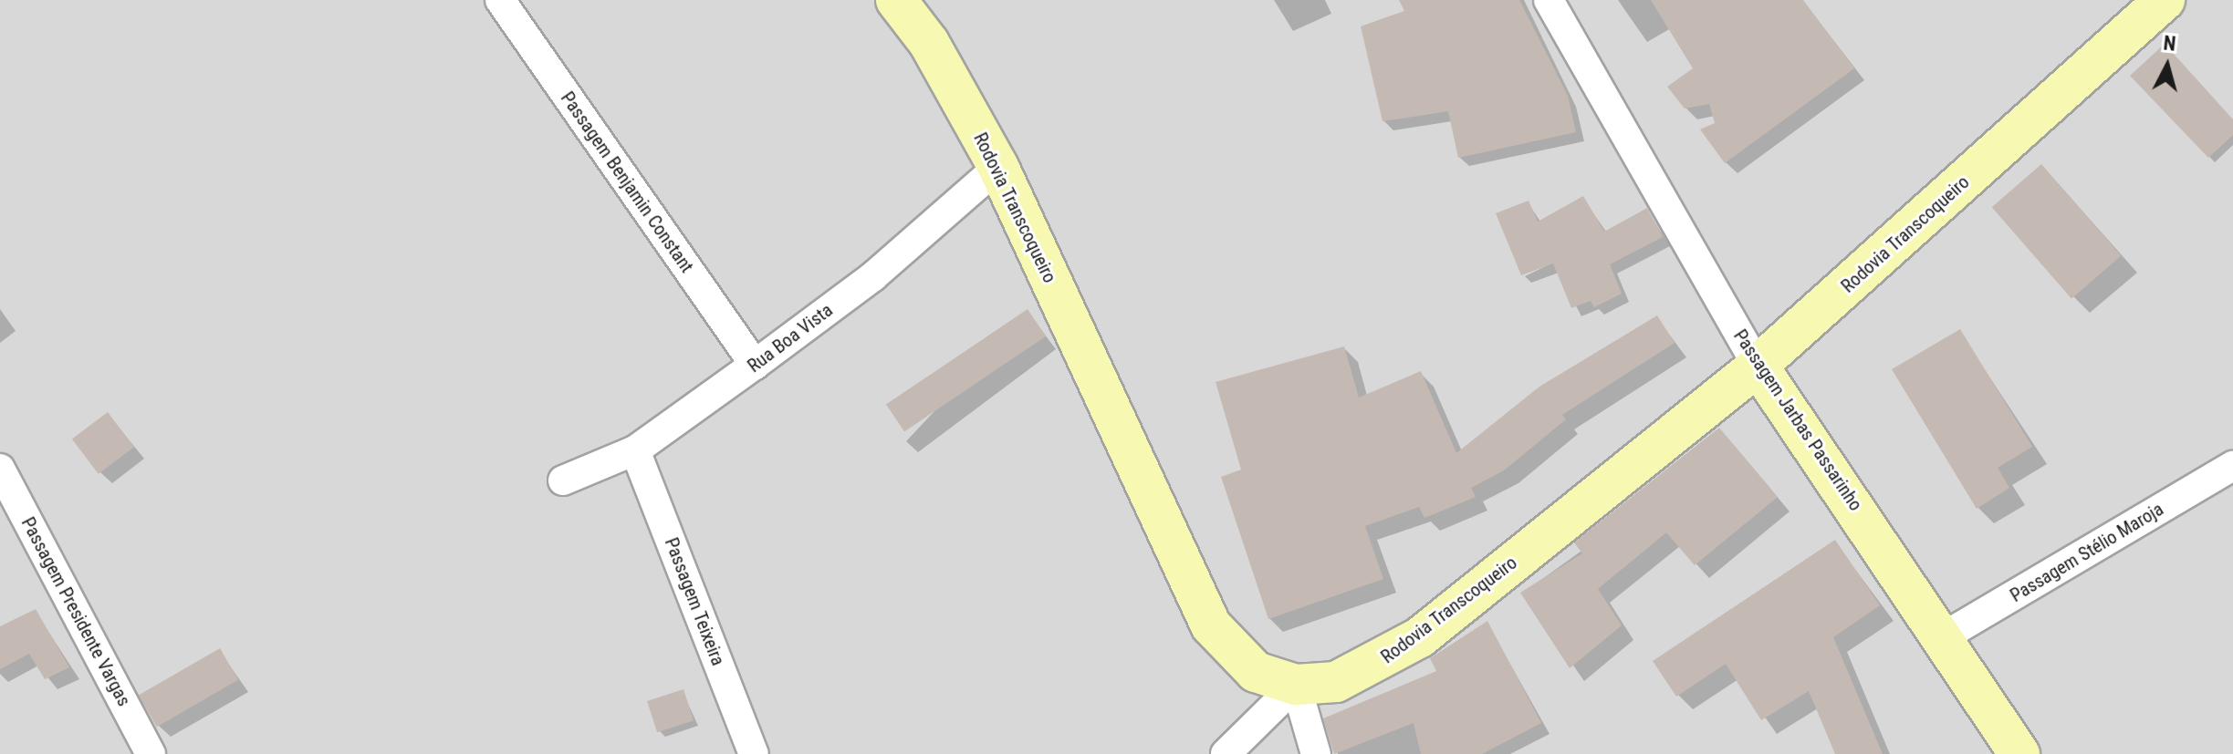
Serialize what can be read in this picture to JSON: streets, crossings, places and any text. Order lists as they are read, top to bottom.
{
  "streets": {
    "main road": ["Rodovia Transcoqueiro", "Passagem Jarbas Passarinho"],
    "street": [
      "Passagem Benjamin Constant",
      "Rua Boa Vista",
      "Passagem Stélio Maroja",
      "Passagem Teixeira",
      "Passagem Presidente Vargas"
    ]
  },
  "crossings": [
    ["Passagem Benjamin Constant", "Rua Boa Vista"],
    ["Rodovia Transcoqueiro", "Rua Boa Vista"],
    ["Rodovia Transcoqueiro", "Passagem Jarbas Passarinho"],
    ["Rua Boa Vista", "Passagem Teixeira"],
    ["Passagem Jarbas Passarinho", "Passagem Stélio Maroja"]
  ],
  "north": "top"
}
